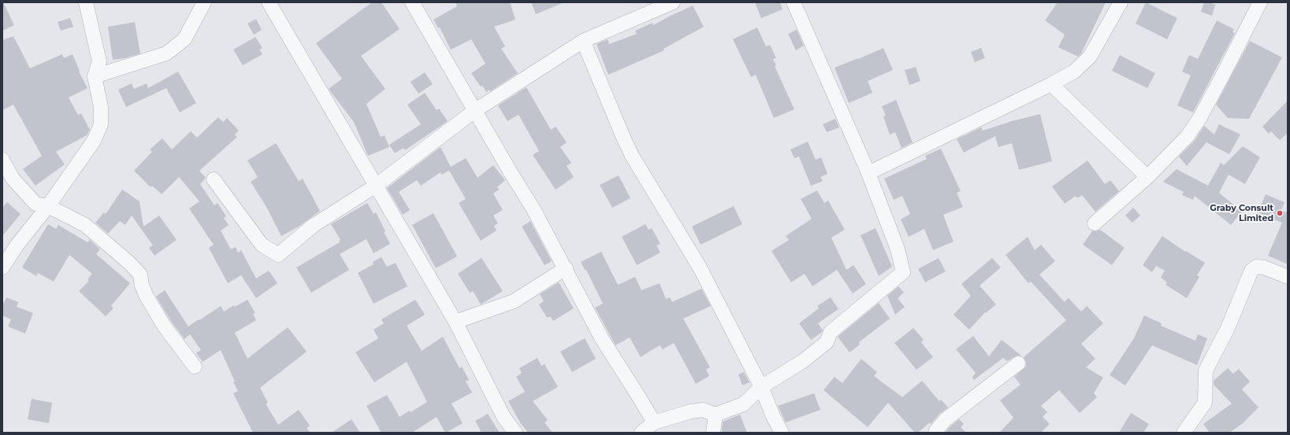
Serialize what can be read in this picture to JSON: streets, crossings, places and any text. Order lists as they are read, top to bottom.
{
  "places": ["Graby Consult Limited"]
}
